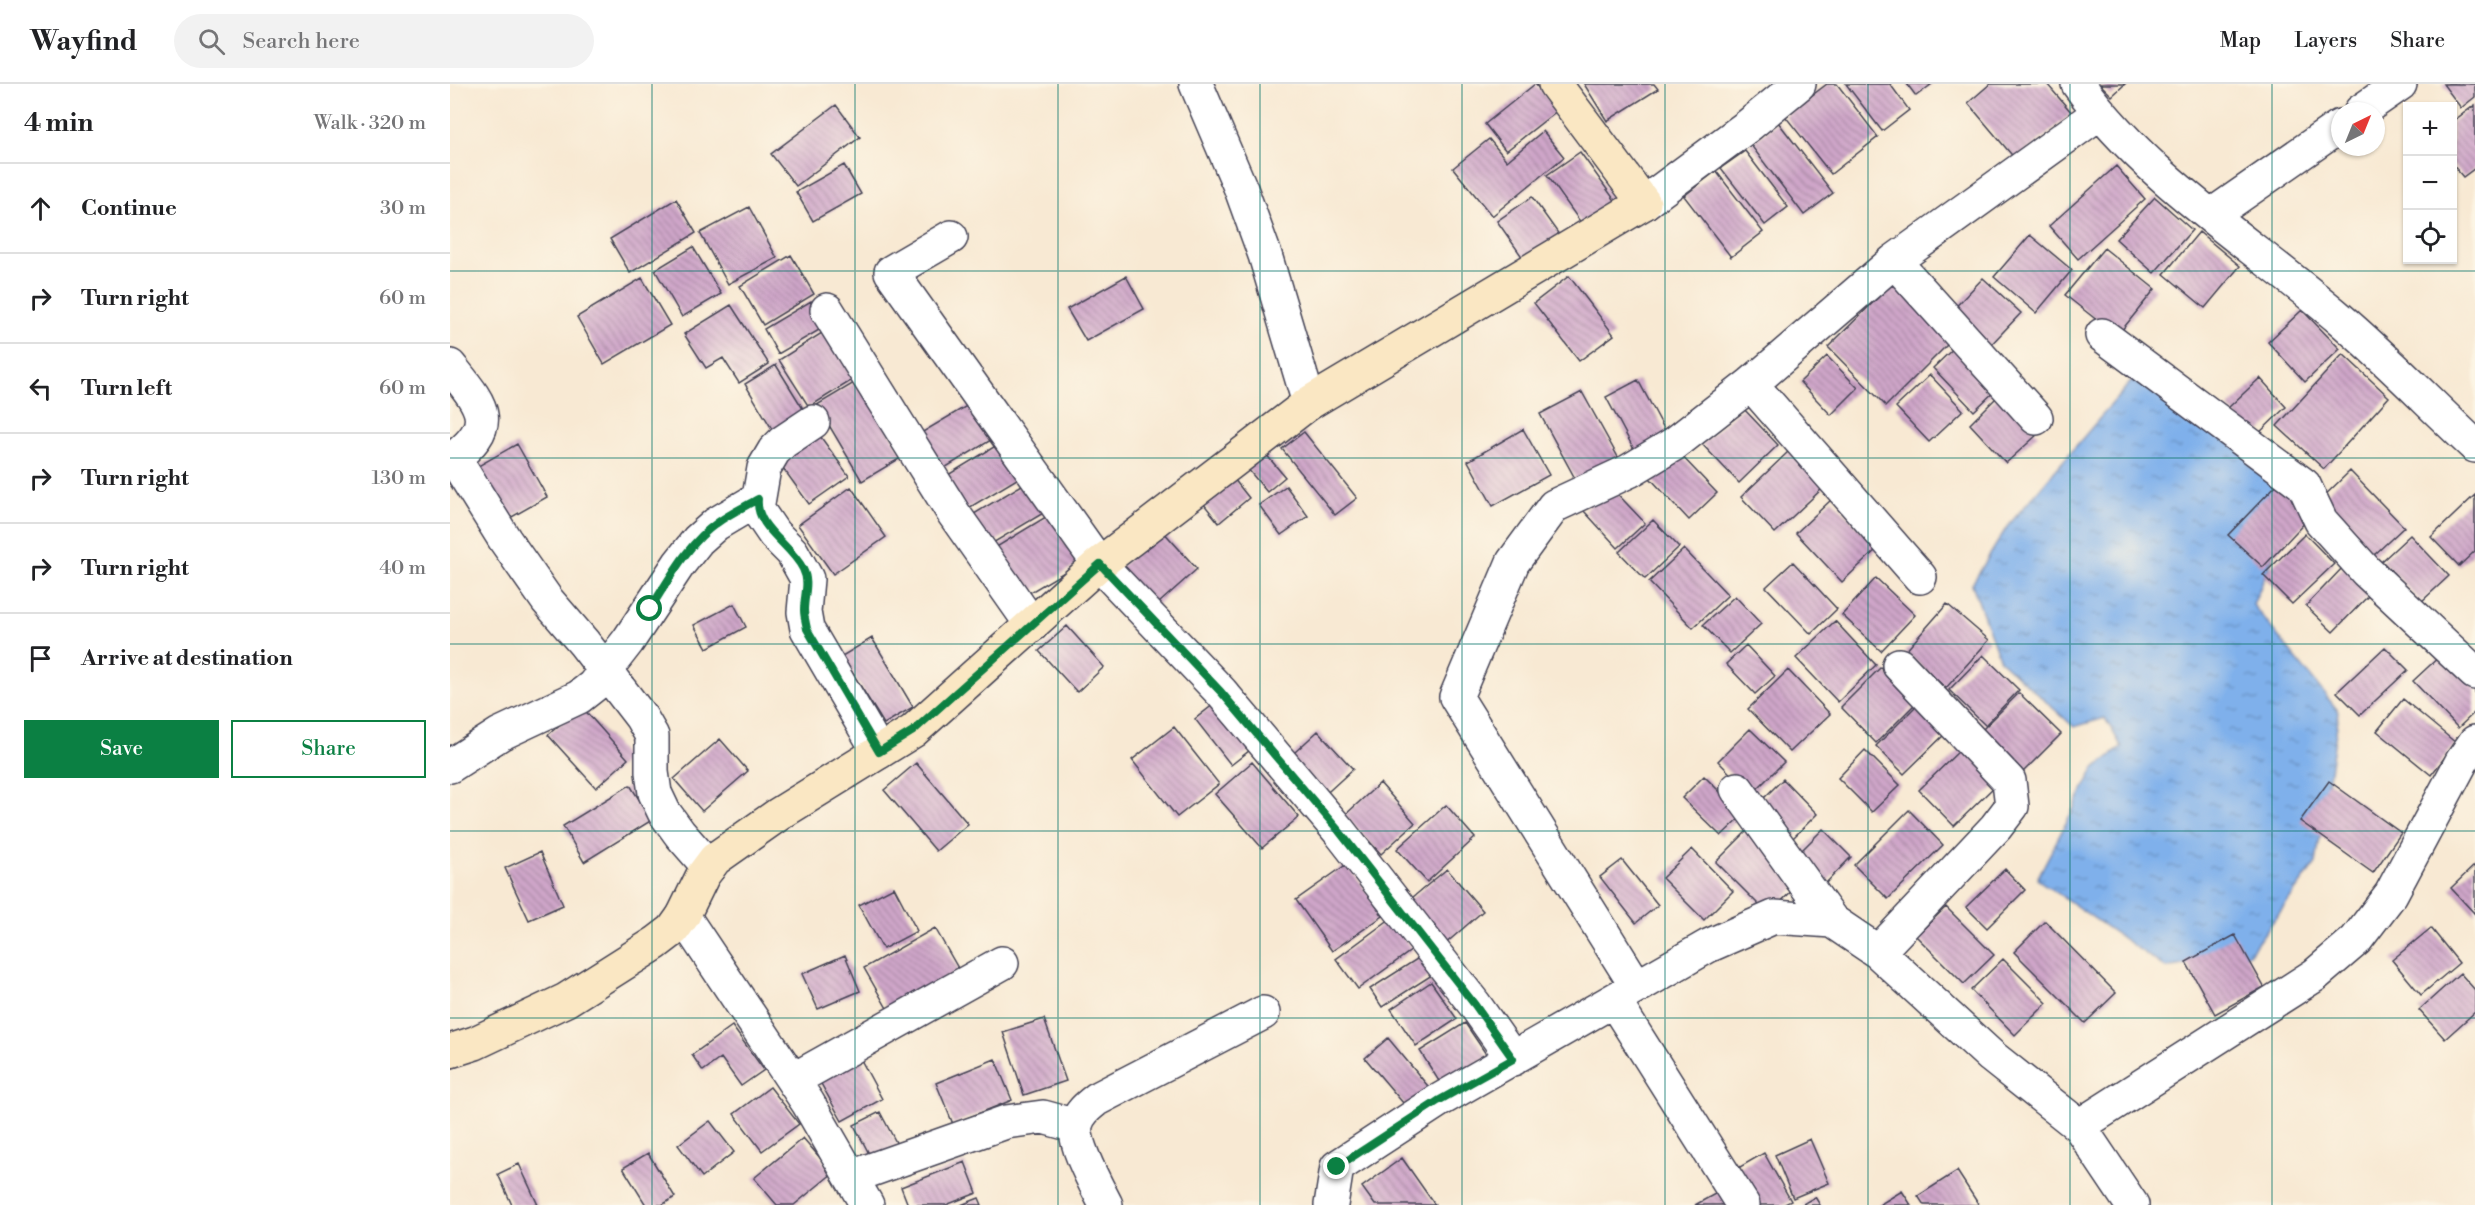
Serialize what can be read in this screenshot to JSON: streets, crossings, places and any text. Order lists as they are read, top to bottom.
{
  "north": "top right",
  "page": {
    "header": "Wayfind",
    "search": "Search here",
    "nav": ["Map", "Layers", "Share"],
    "heading": ["4 min", "Walk · 320 m"],
    "map_buttons": ["+", "−"],
    "list": [
      ["Continue", "30 m"],
      ["Turn right", "60 m"],
      ["Turn left", "60 m"],
      ["Turn right", "130 m"],
      ["Turn right", "40 m"],
      "Arrive at destination"
    ],
    "buttons": ["Save", "Share"]
  }
}
